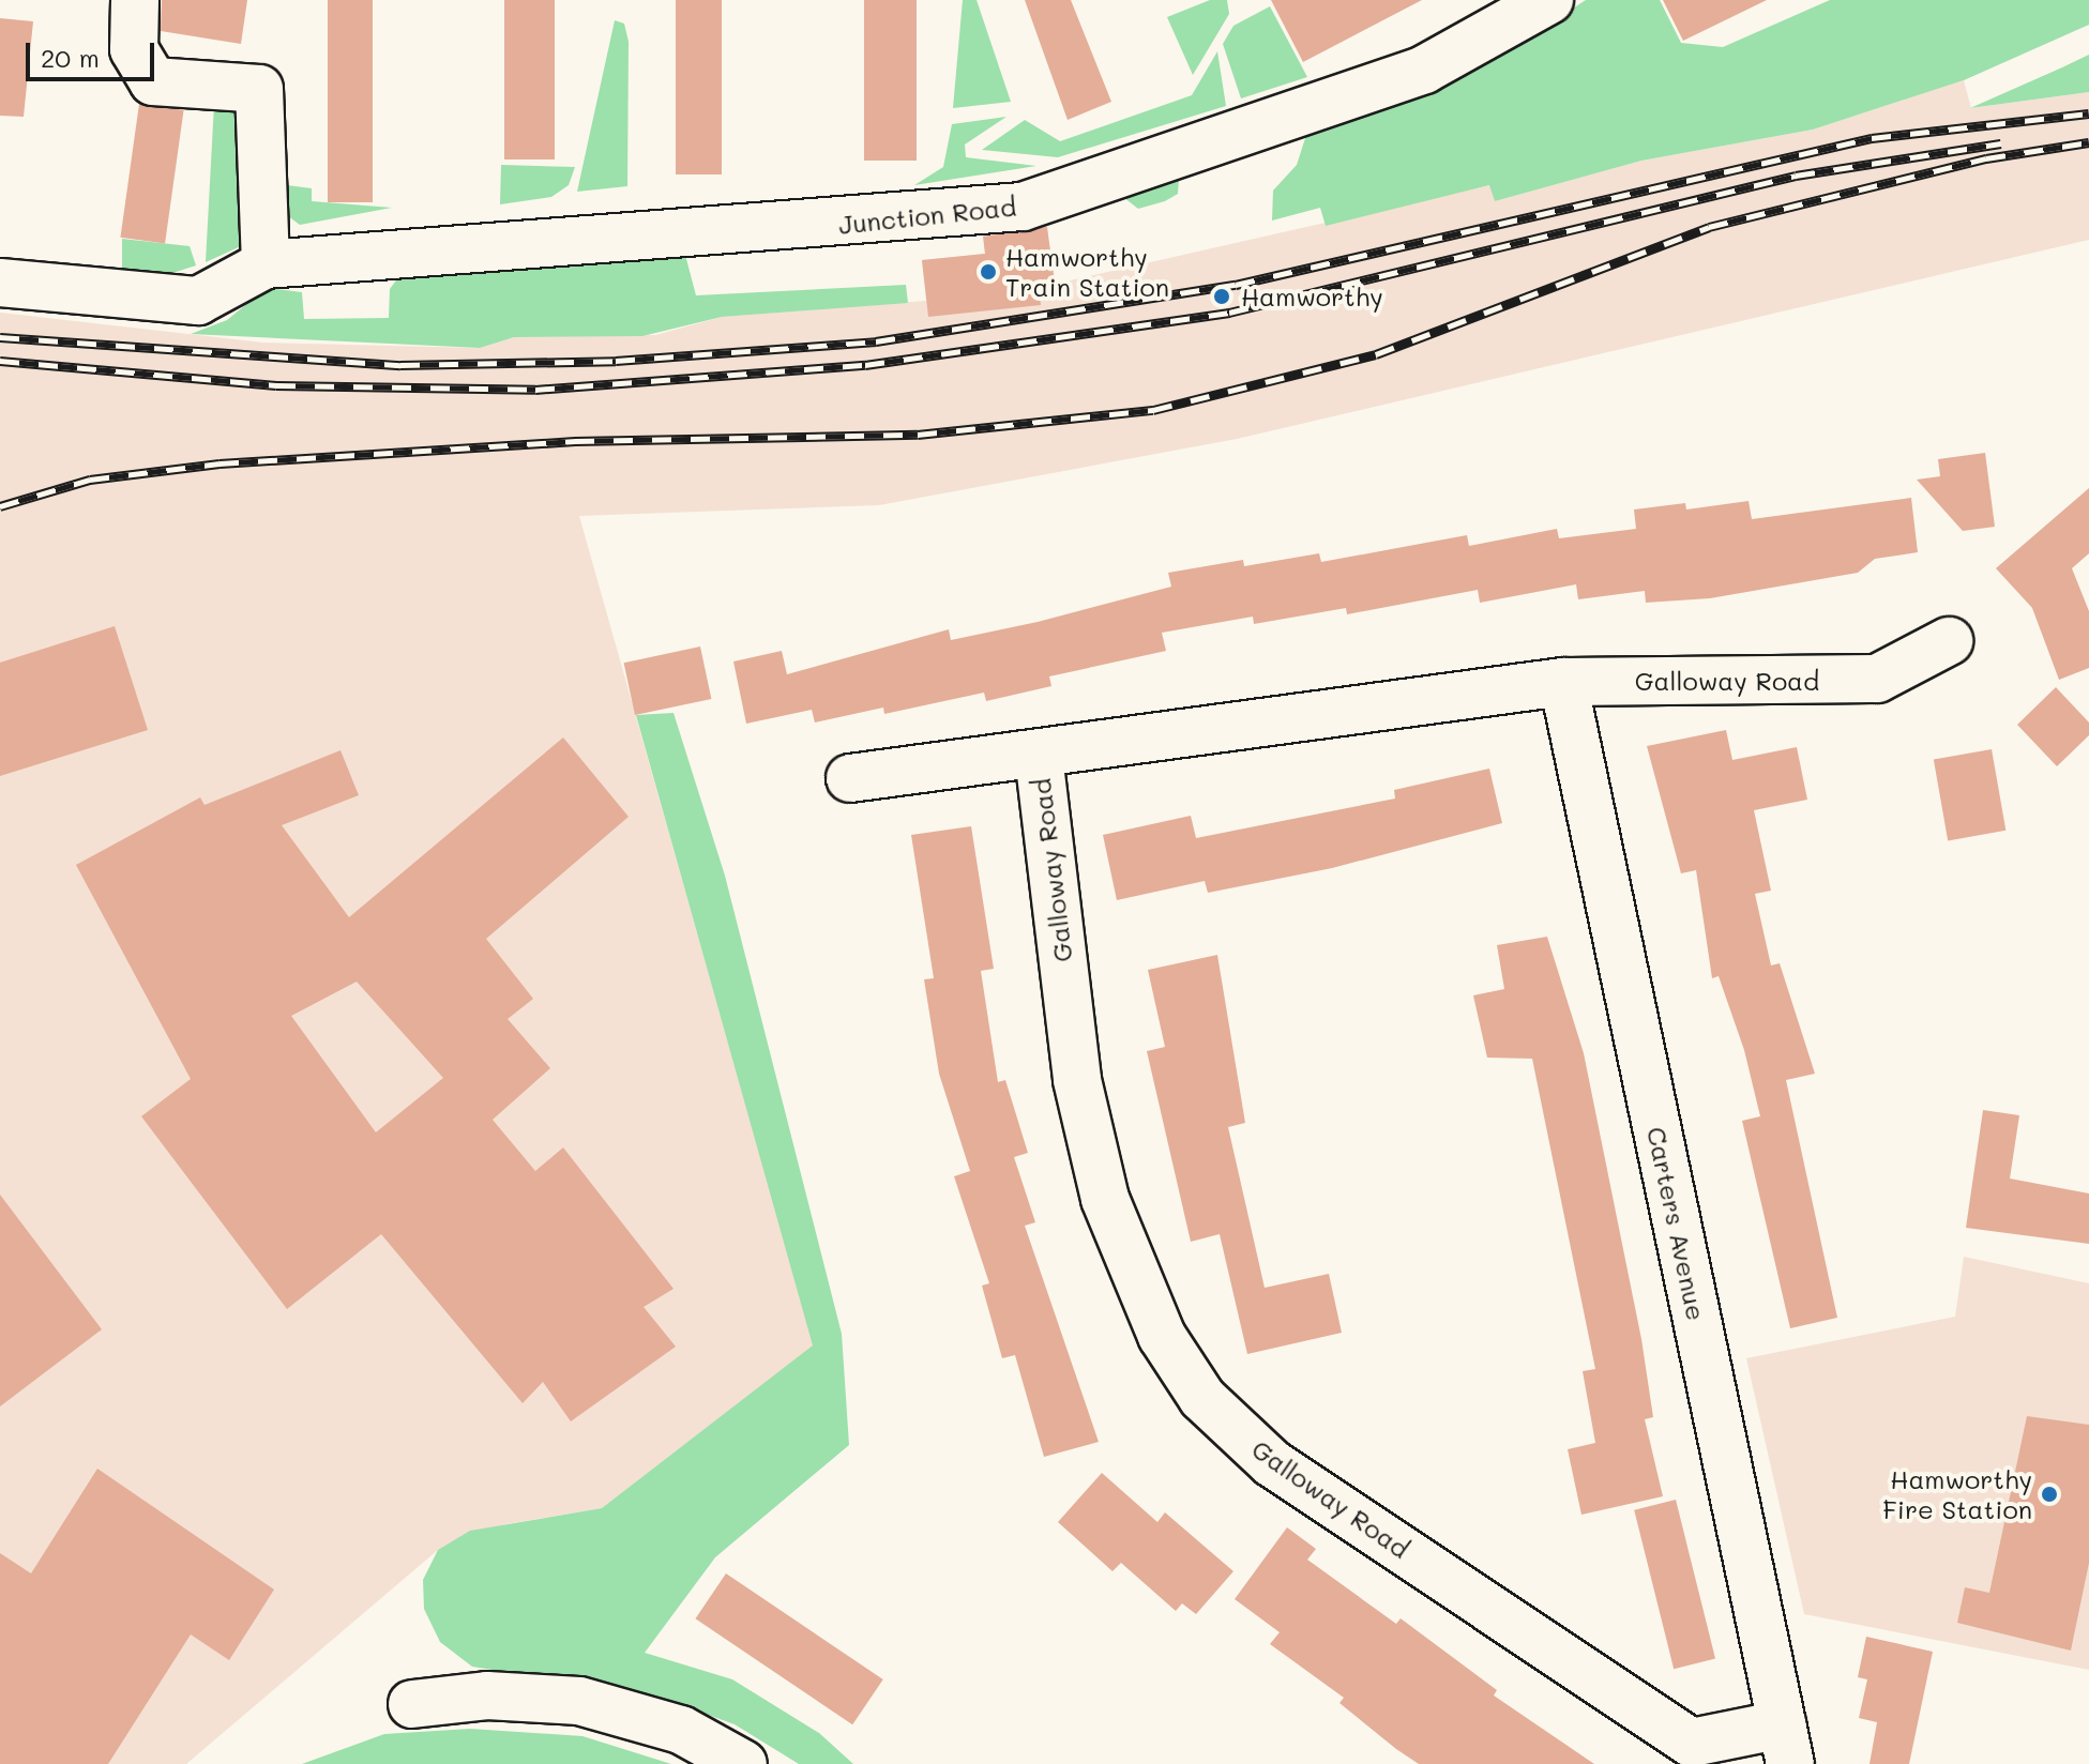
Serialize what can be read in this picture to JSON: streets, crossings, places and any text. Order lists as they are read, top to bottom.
{
  "streets": {
    "street": ["Junction Road", "Galloway Road", "Carters Avenue"]
  },
  "crossings": [
    ["Galloway Road", "Carters Avenue"]
  ],
  "places": ["Hamworthy Train Station", "Hamworthy", "Hamworthy Fire Station"],
  "scale_bar": "20 m"
}
